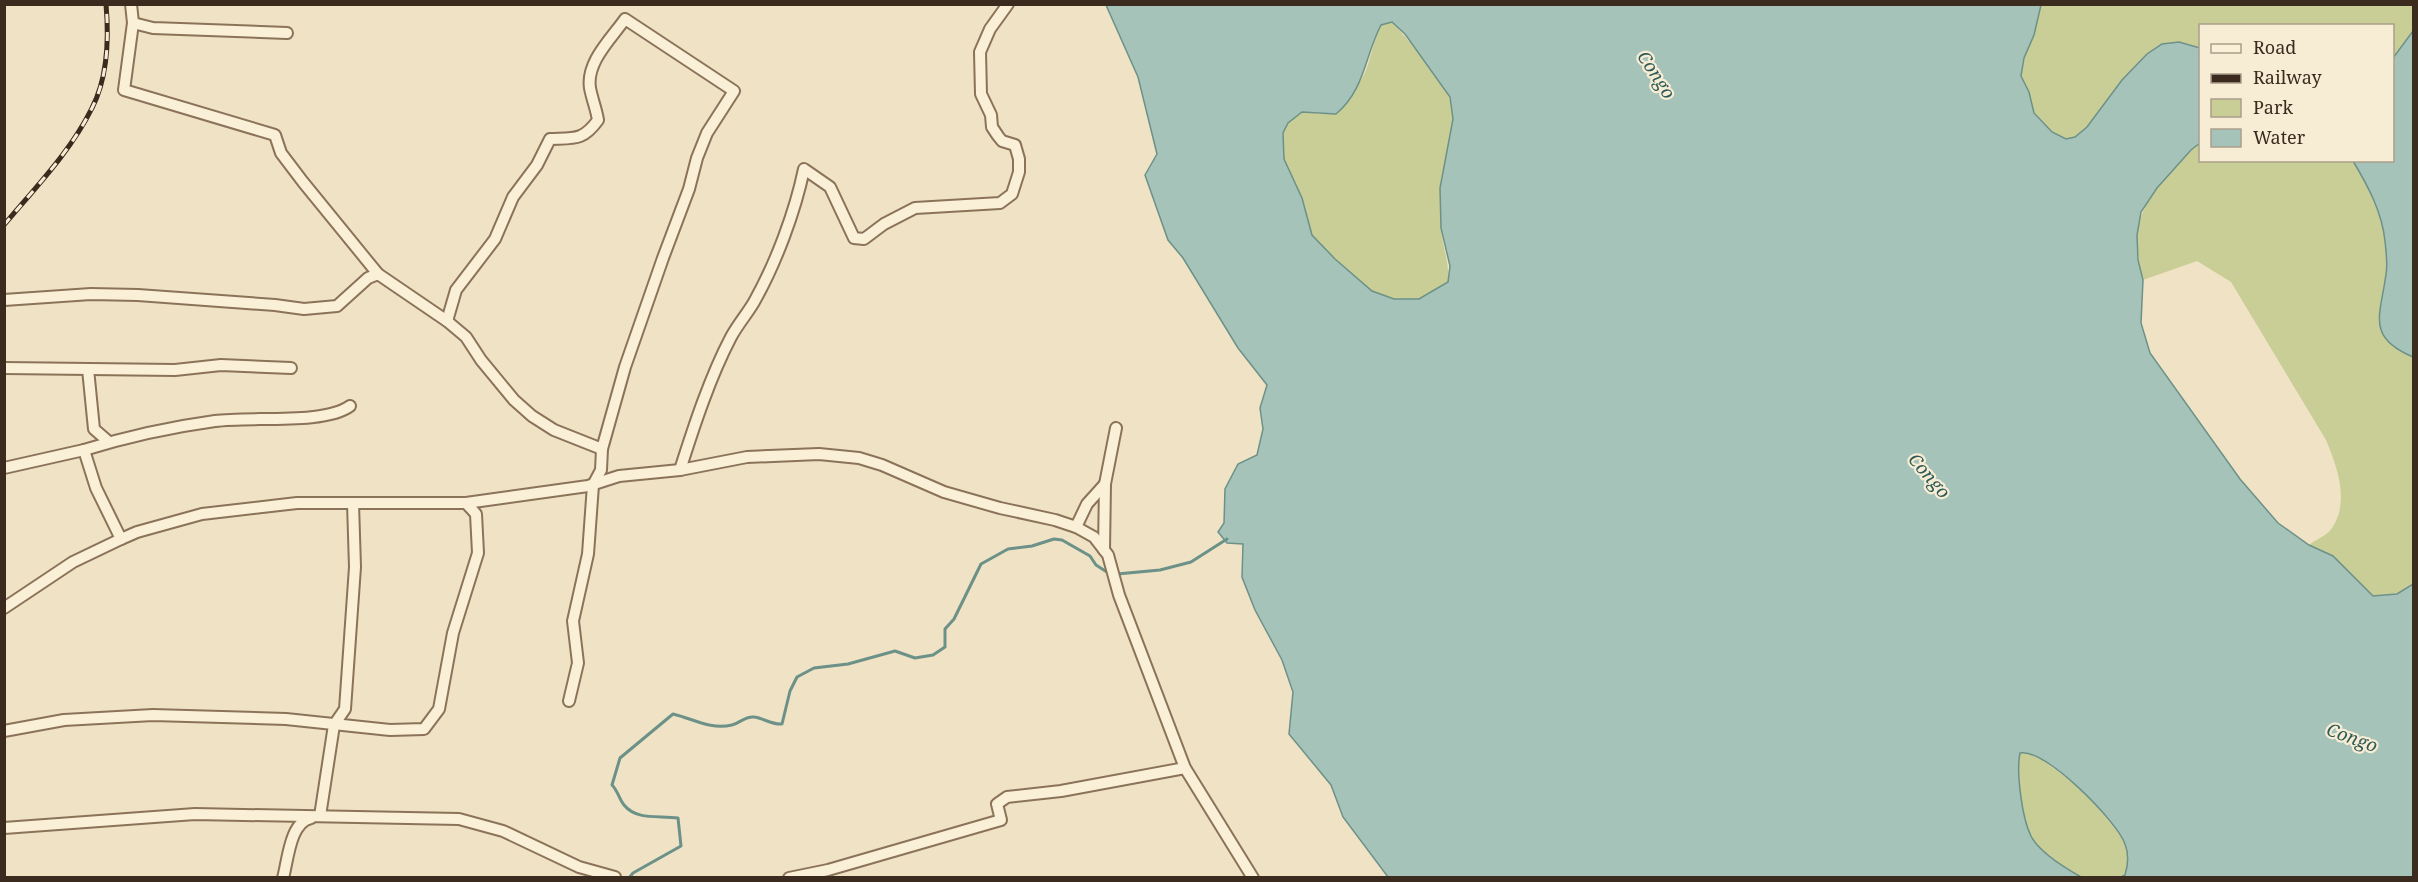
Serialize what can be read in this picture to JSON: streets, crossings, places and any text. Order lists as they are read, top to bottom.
{
  "water": ["Congo"],
  "legend": [
    "Road",
    "Railway",
    "Park",
    "Water"
  ]
}
